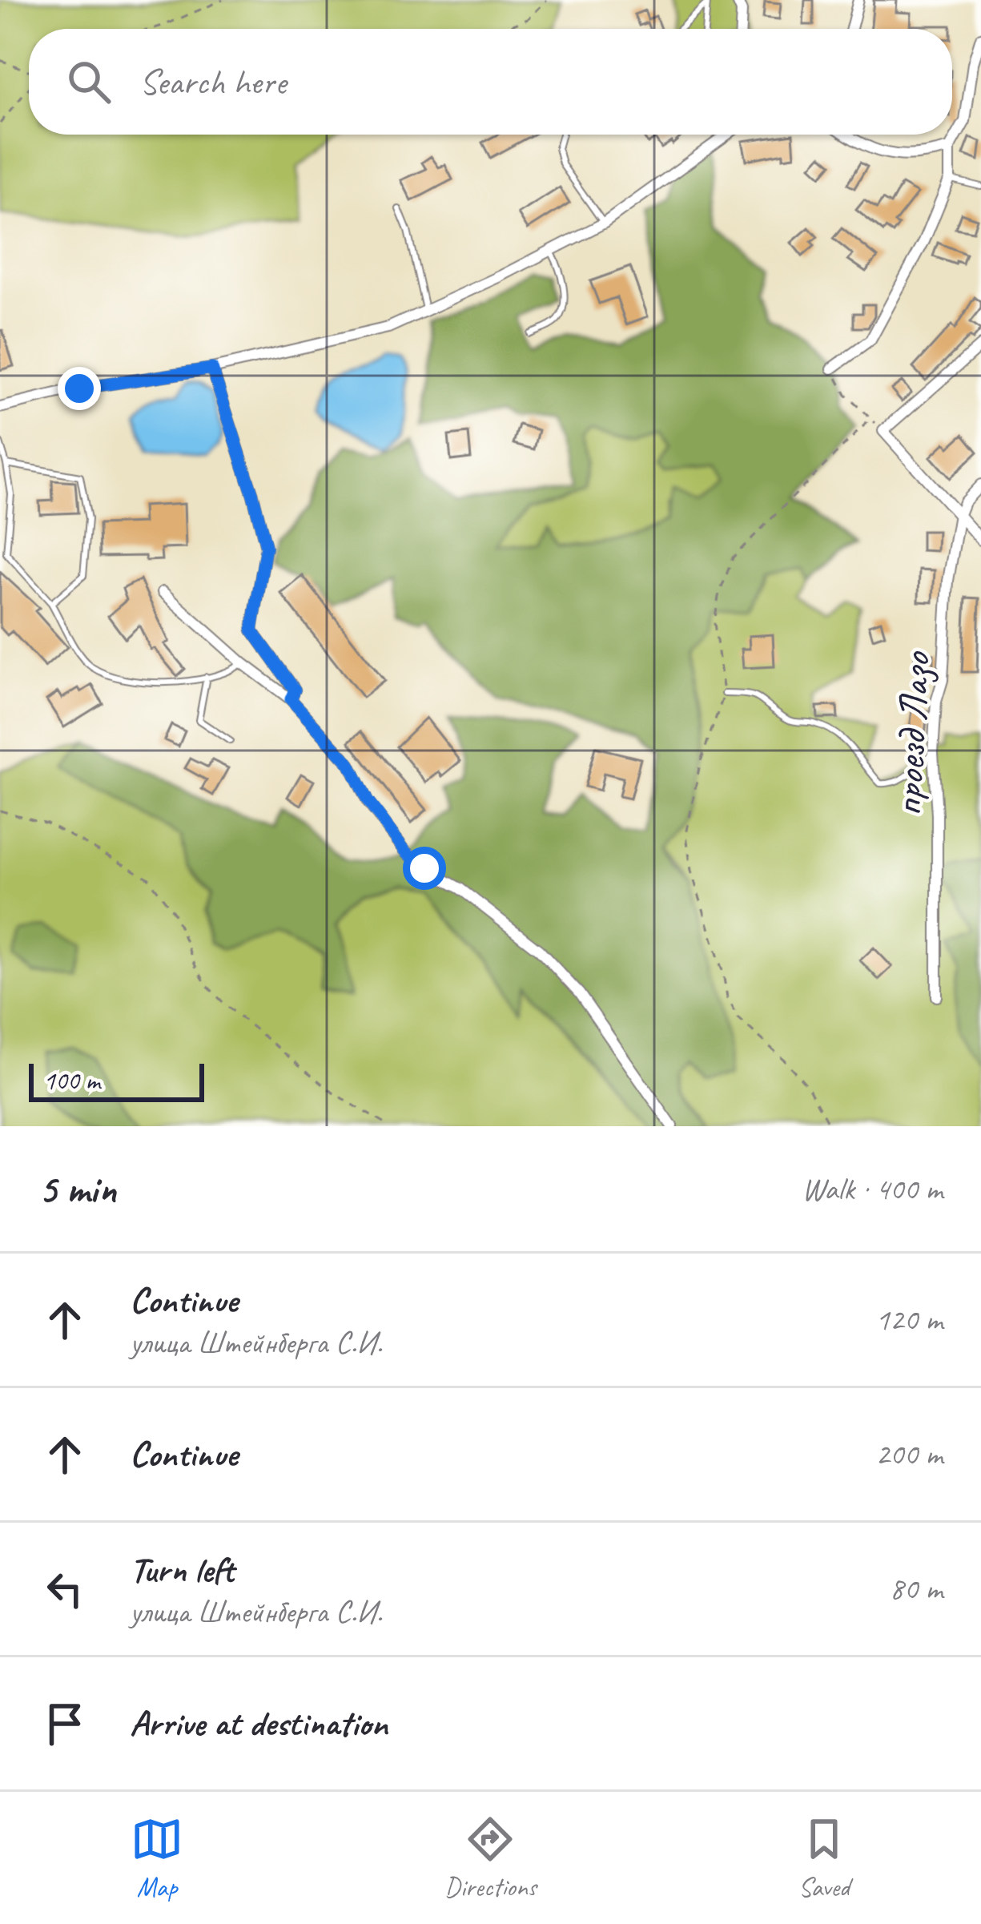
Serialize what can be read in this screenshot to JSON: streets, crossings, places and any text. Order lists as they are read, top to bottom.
{
  "streets": {
    "street": ["проезд Лазо"]
  },
  "scale_bar": "100 m",
  "page": {
    "search": "Search here",
    "scale": "100 m",
    "heading": ["5 min", "Walk · 400 m"],
    "list": [
      ["Continue", "улица Штейнберга С.И.", "120 m"],
      ["Continue", "200 m"],
      ["Turn left", "улица Штейнберга С.И.", "80 m"],
      "Arrive at destination"
    ],
    "nav": ["Map", "Directions", "Saved"]
  }
}
